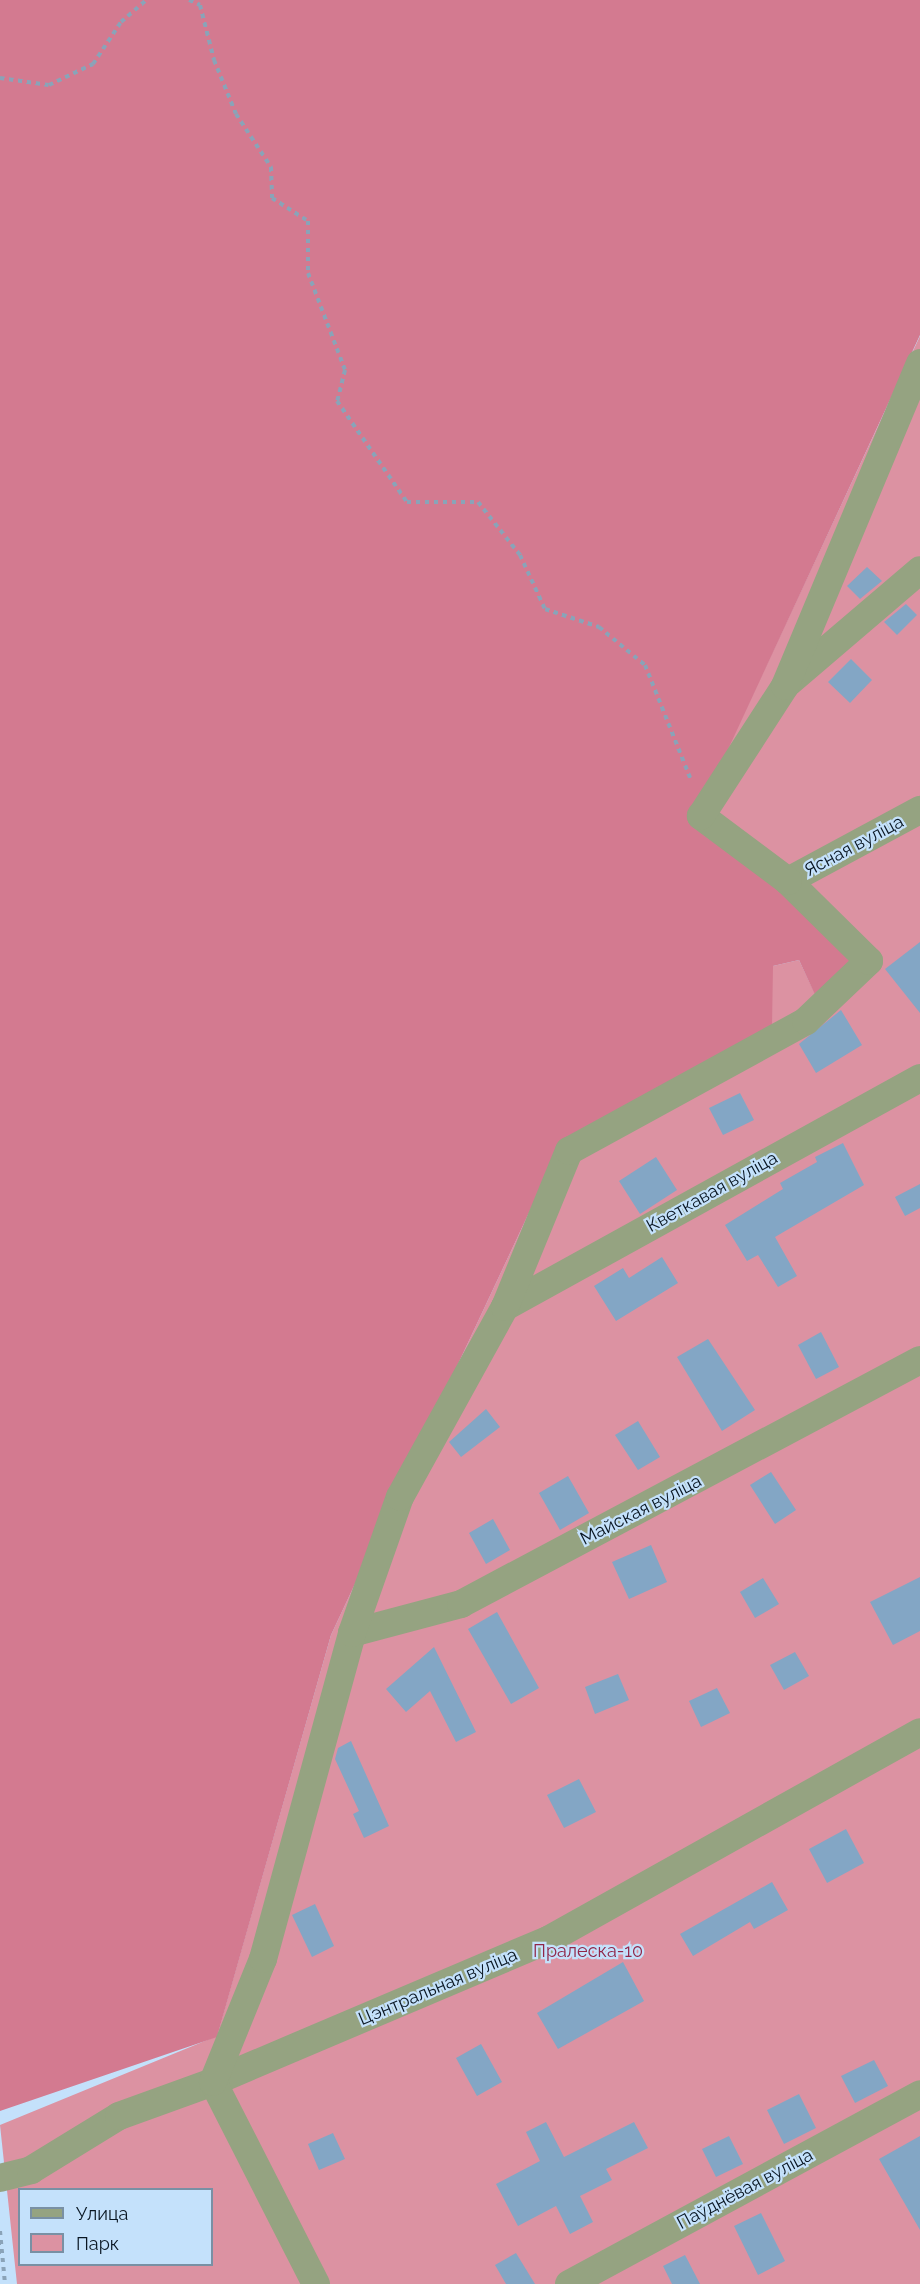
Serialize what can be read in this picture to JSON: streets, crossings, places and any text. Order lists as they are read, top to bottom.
{
  "streets": {
    "street": [
      "Ясная вуліца",
      "Кветкавая вуліца",
      "Майская вуліца",
      "Цэнтральная вуліца",
      "Паўднёвая вуліца"
    ]
  },
  "parks": ["Пралеска-10"],
  "legend": ["Улица", "Парк"]
}
